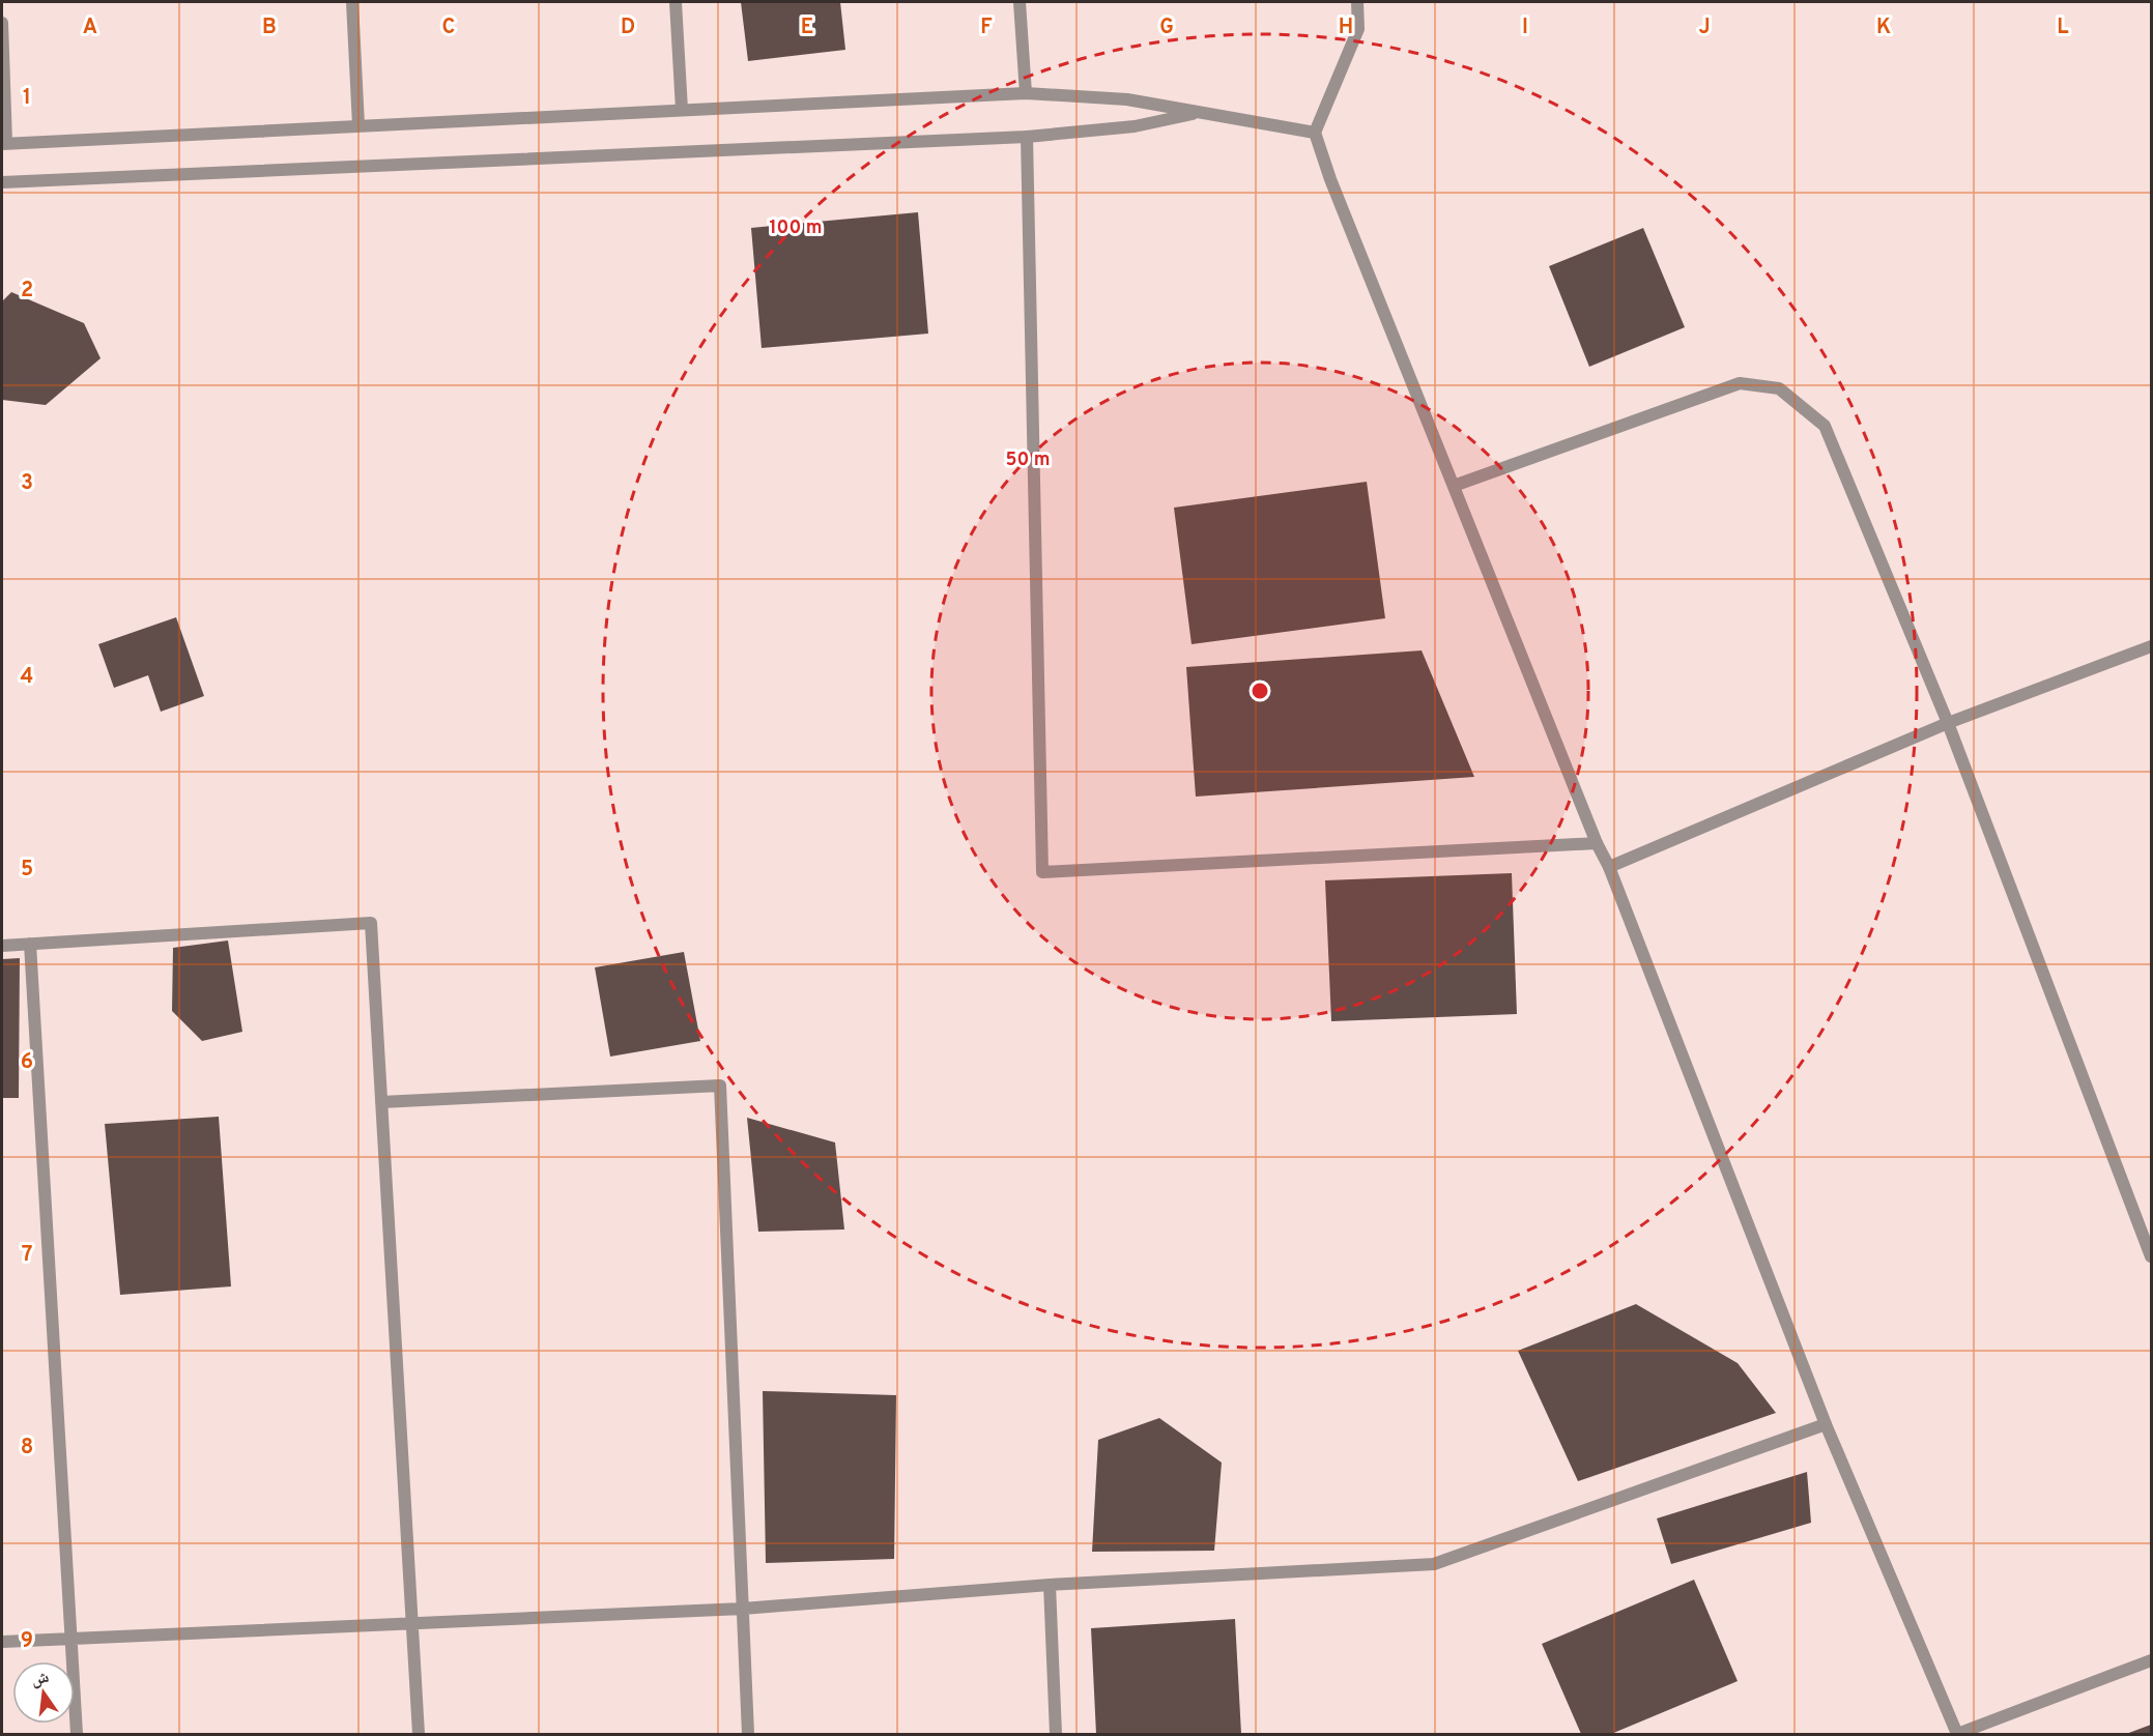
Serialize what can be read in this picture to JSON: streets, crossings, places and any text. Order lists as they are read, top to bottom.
{
  "north": "top",
  "grid": {
    "columns": [
      "A",
      "B",
      "C",
      "D",
      "E",
      "F",
      "G",
      "H",
      "I",
      "J",
      "K",
      "L"
    ],
    "rows": [
      "1",
      "2",
      "3",
      "4",
      "5",
      "6",
      "7",
      "8",
      "9"
    ]
  },
  "rings": ["100 m", "50 m"]
}
